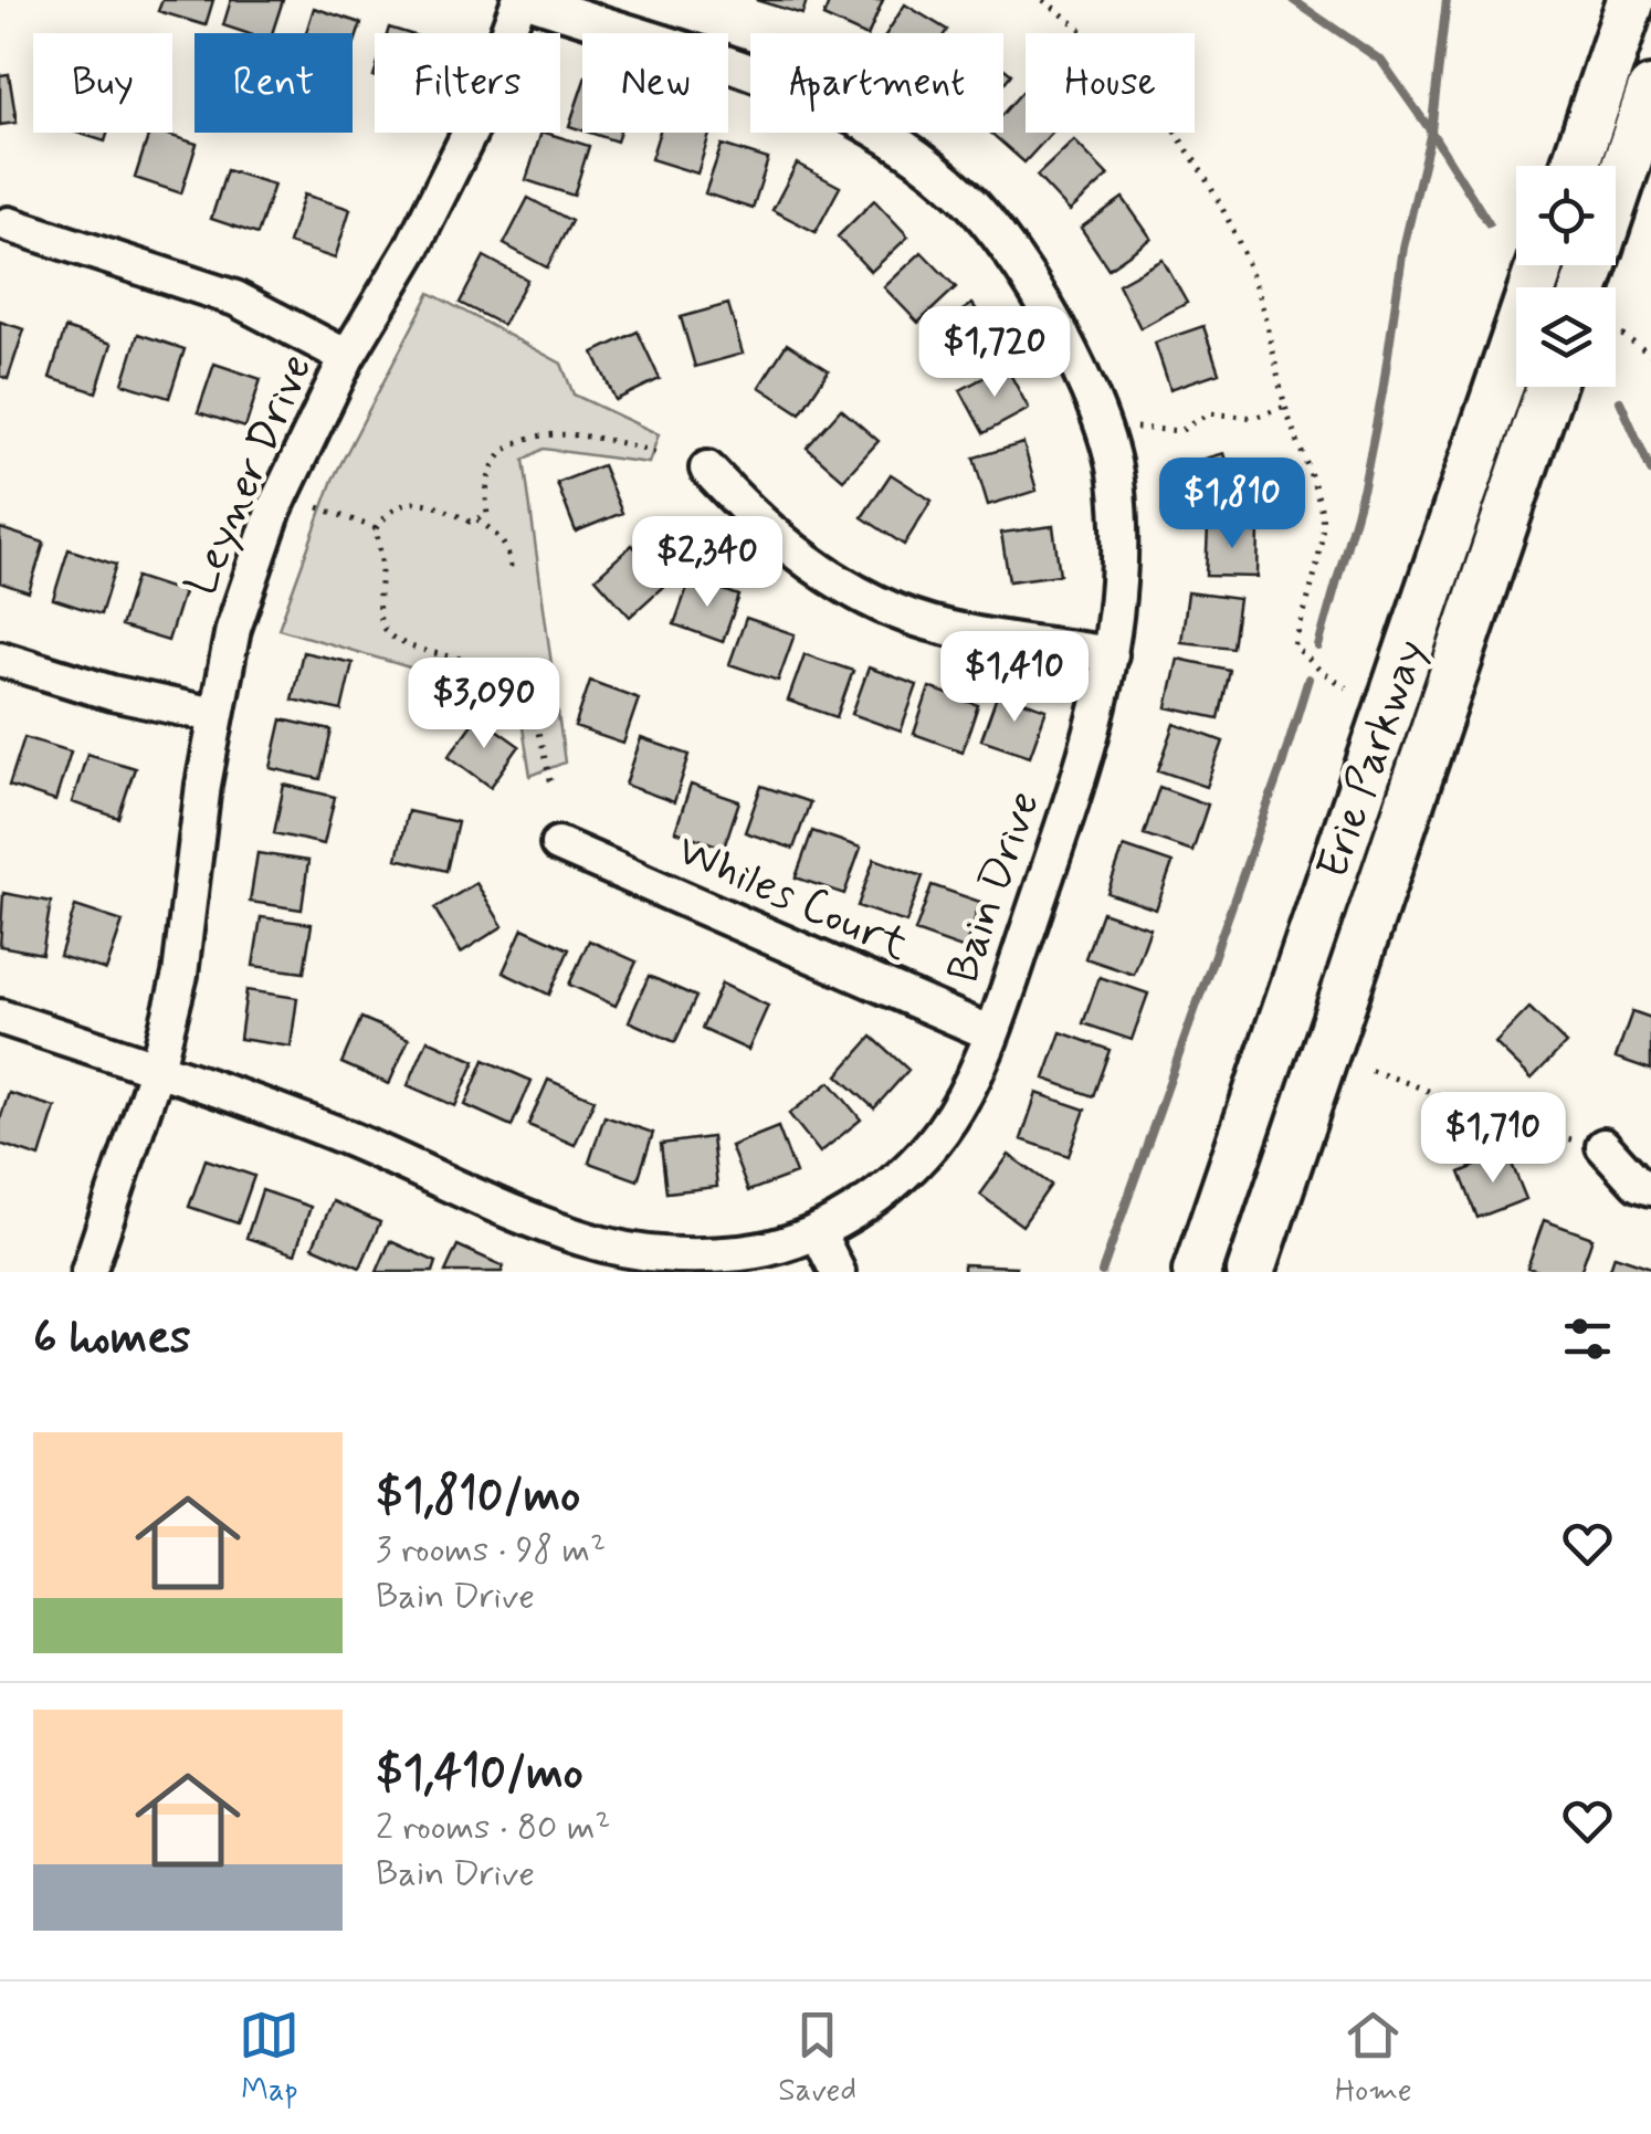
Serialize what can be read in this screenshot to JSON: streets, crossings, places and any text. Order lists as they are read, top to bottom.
{
  "streets": {
    "main road": ["Erie Parkway"],
    "street": ["Leyner Drive", "Bain Drive", "Whiles Court"]
  },
  "crossings": [
    ["Leyner Drive", "Bain Drive"],
    ["Bain Drive", "Whiles Court"]
  ],
  "page": {
    "chip": [
      "Buy",
      "Rent",
      "Filters",
      "New",
      "Apartment",
      "House"
    ],
    "price": [
      "$1,720",
      "$1,810",
      "$2,340",
      "$1,410",
      "$3,090",
      "$1,710"
    ],
    "heading": "6 homes",
    "list": [
      {
        "name": "$1,810/mo",
        "note": "3 rooms · 98 m² · Bain Drive"
      },
      {
        "name": "$1,410/mo",
        "note": "2 rooms · 80 m² · Bain Drive"
      }
    ],
    "tabs": ["Map", "Saved", "Home"]
  }
}
